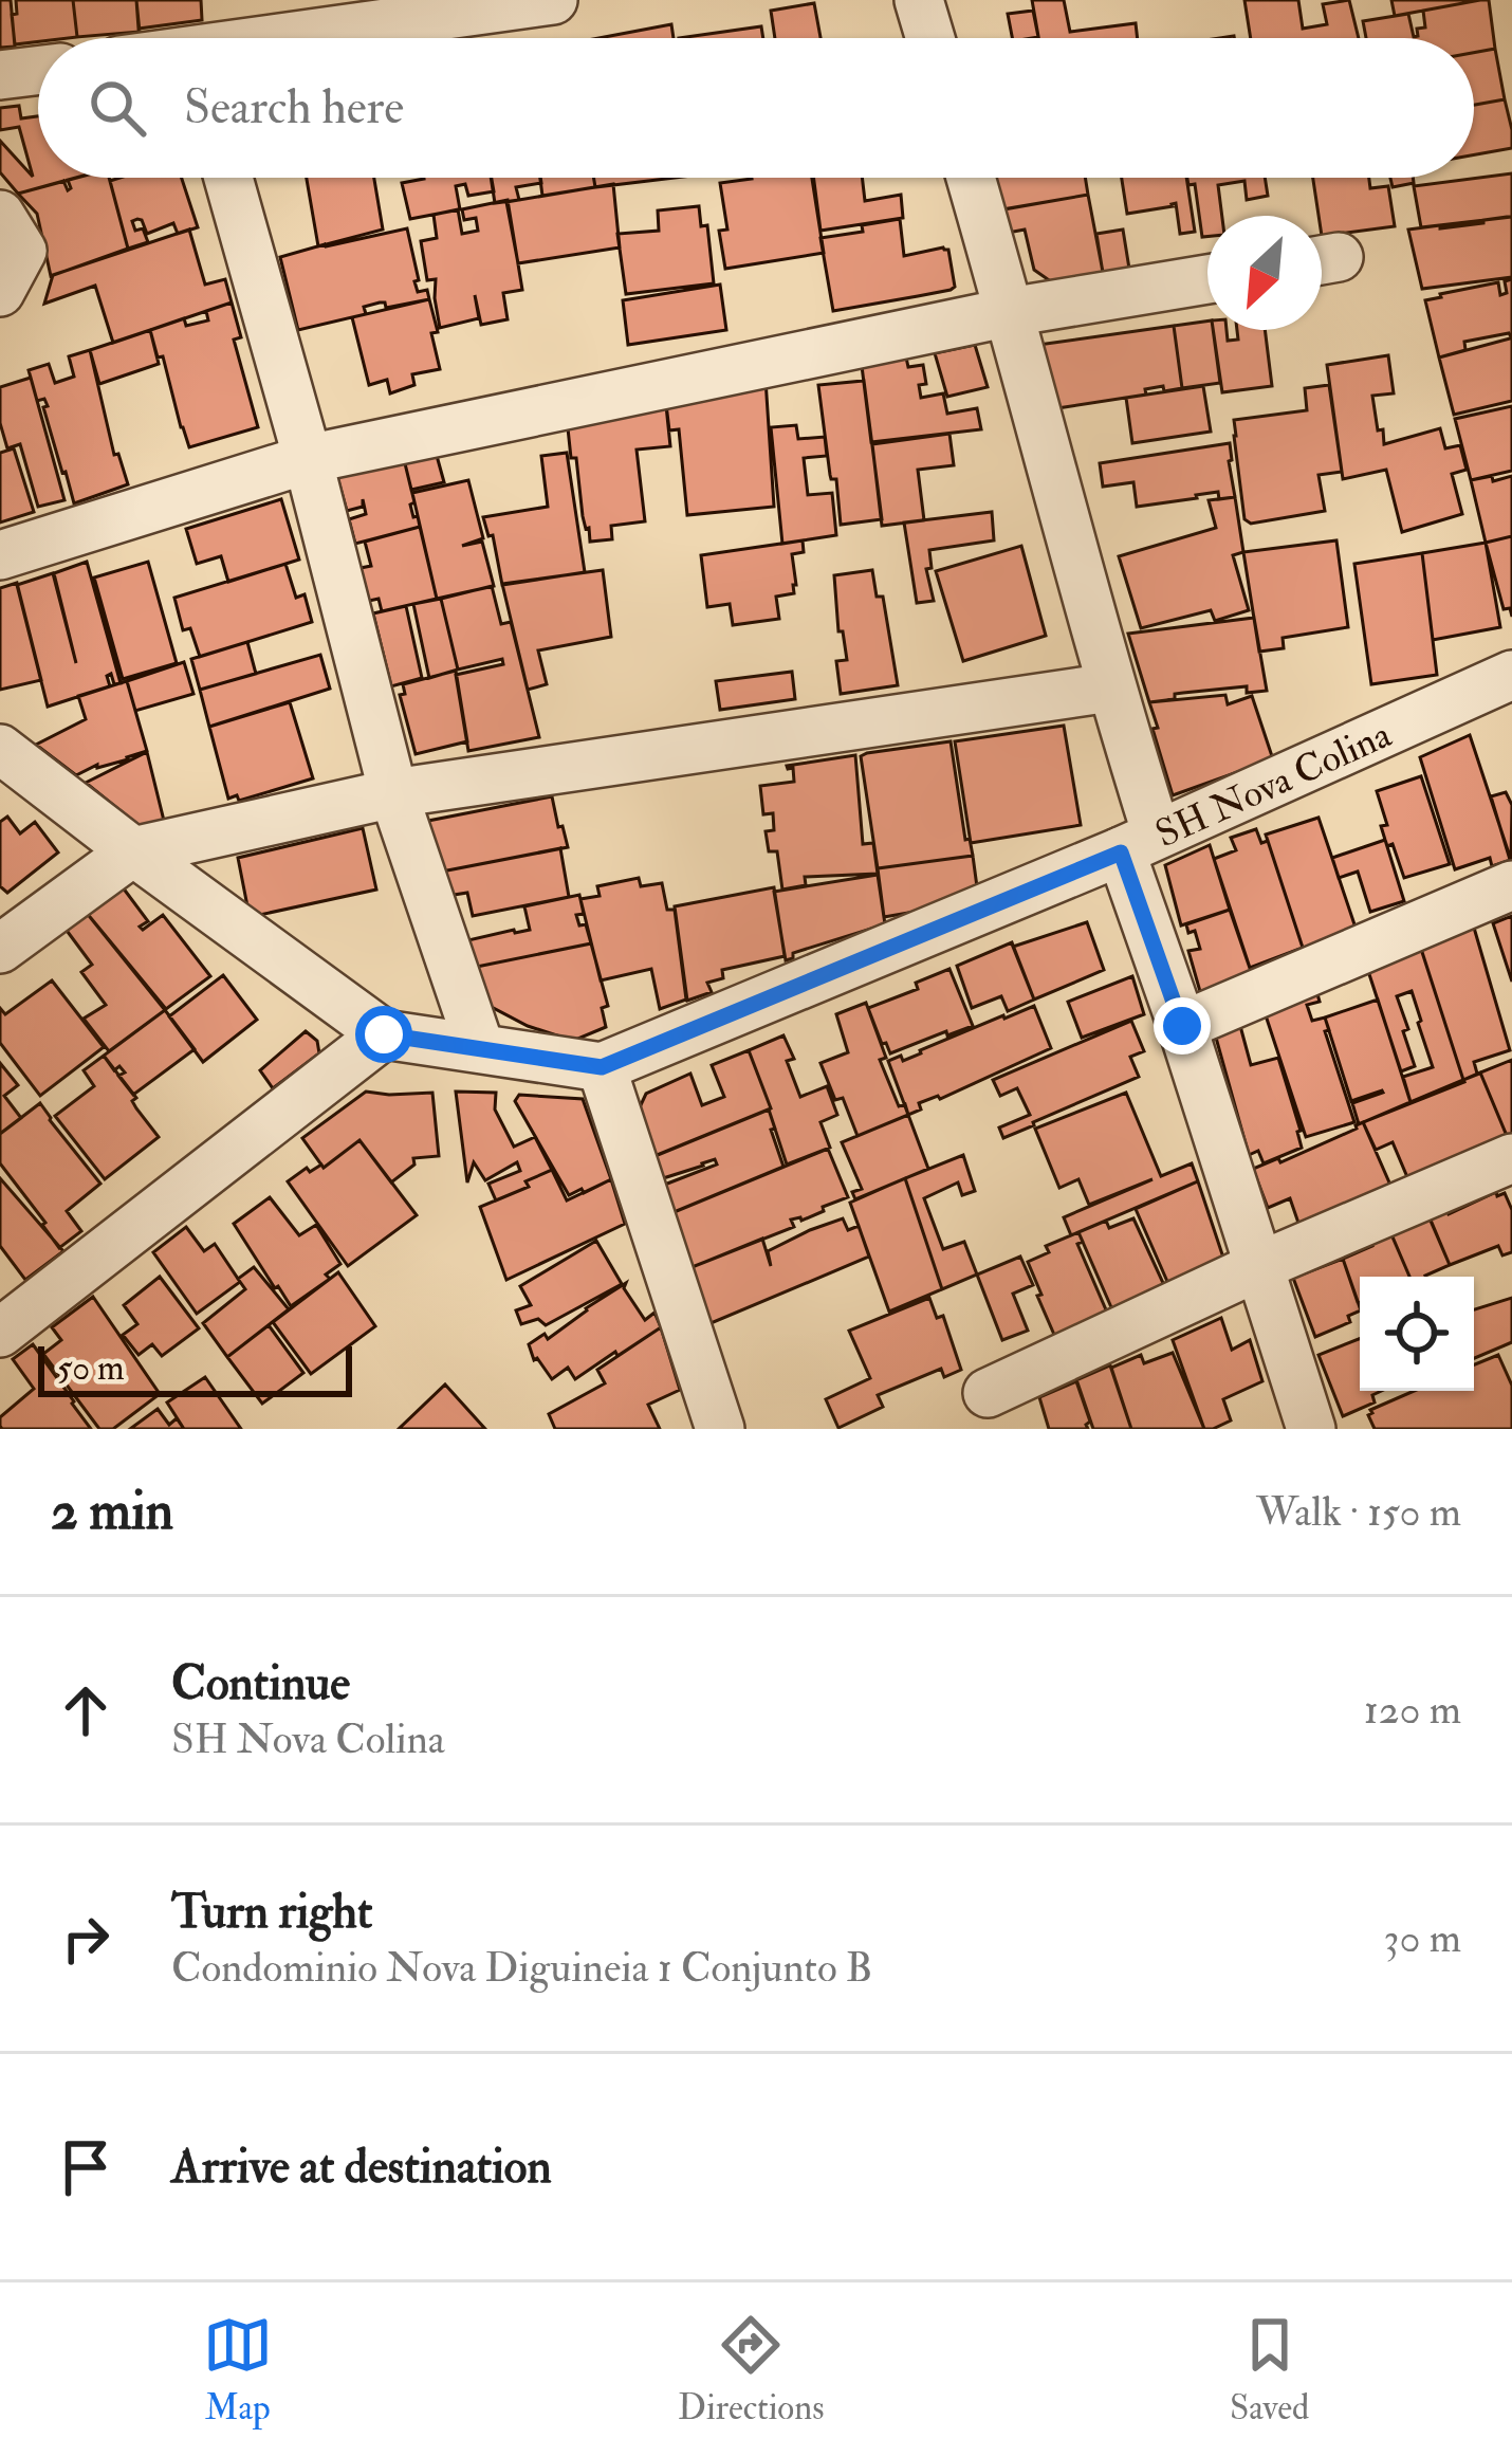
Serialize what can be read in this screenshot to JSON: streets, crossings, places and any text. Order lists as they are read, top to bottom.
{
  "streets": {
    "street": ["SH Nova Colina"]
  },
  "scale_bar": "50 m",
  "north": "bottom left",
  "page": {
    "search": "Search here",
    "scale": "50 m",
    "heading": ["2 min", "Walk · 150 m"],
    "list": [
      ["Continue", "SH Nova Colina", "120 m"],
      ["Turn right", "Condominio Nova Diguineia 1 Conjunto B", "30 m"],
      "Arrive at destination"
    ],
    "nav": ["Map", "Directions", "Saved"]
  }
}
